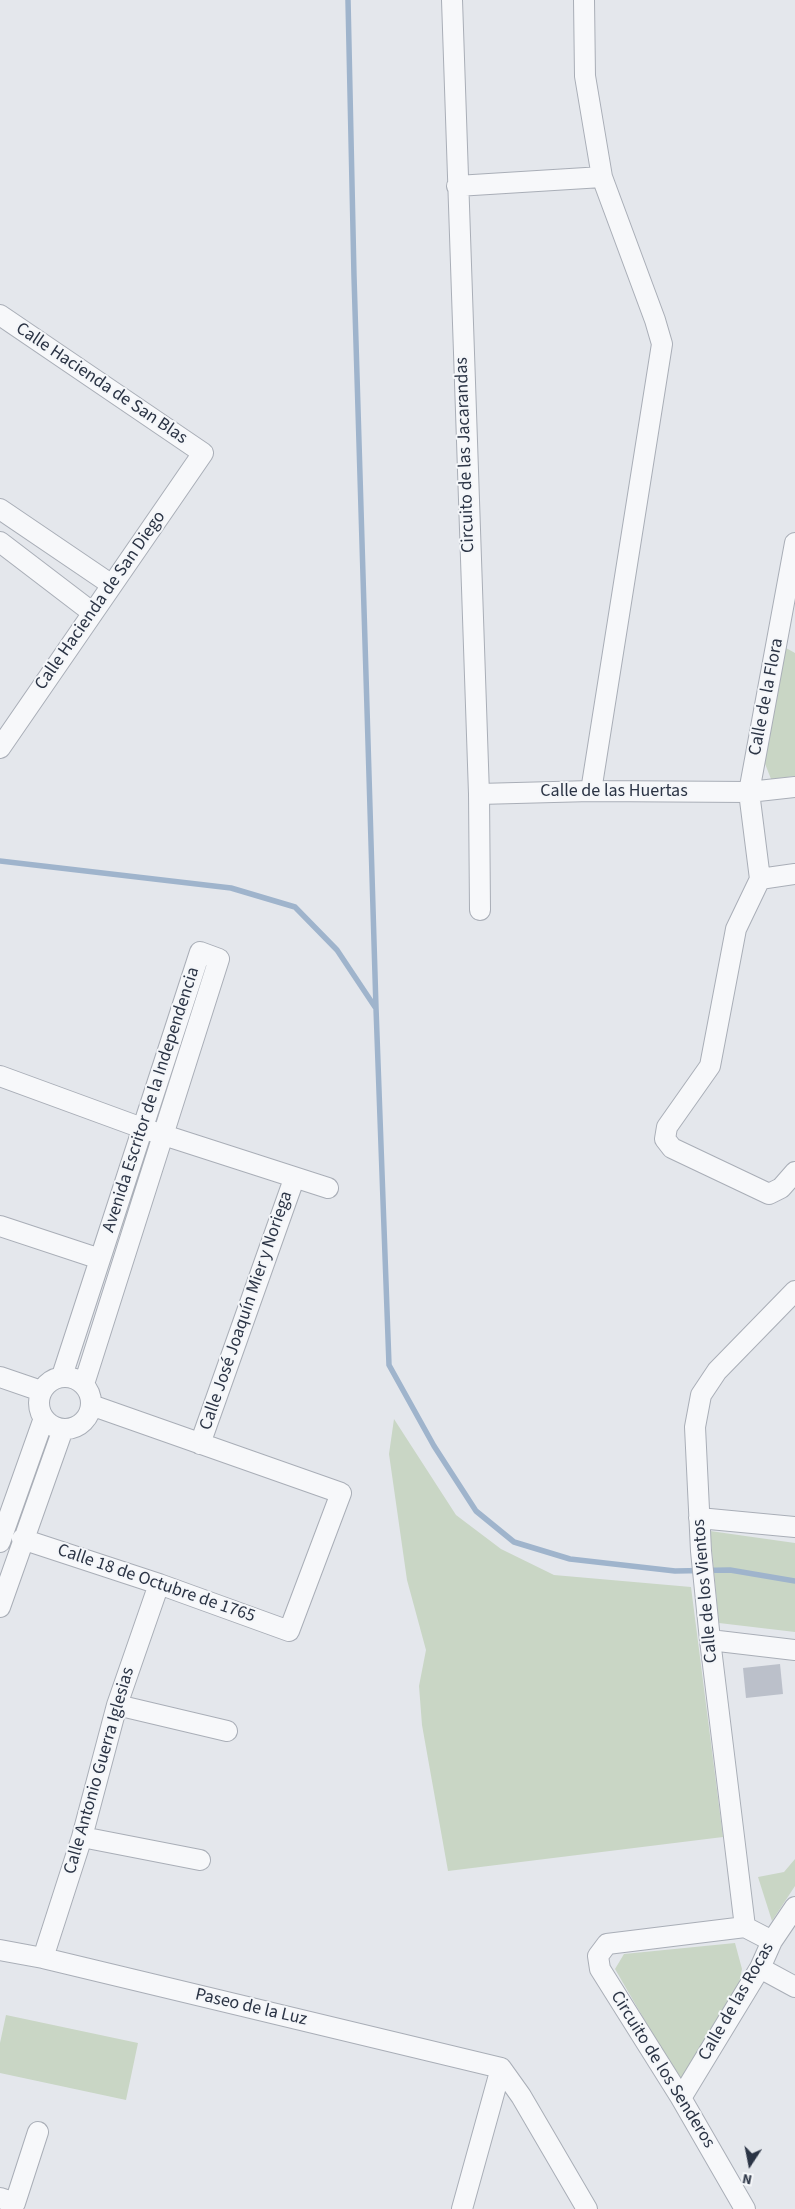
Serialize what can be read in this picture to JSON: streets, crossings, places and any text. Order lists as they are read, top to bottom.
{
  "streets": {
    "street": [
      "Calle Hacienda de San Blas",
      "Circuito de las Jacarandas",
      "Calle Hacienda de San Diego",
      "Calle de la Flora",
      "Calle de las Huertas",
      "Avenida Escritor de la Independencia",
      "Calle José Joaquín Mier y Noriega",
      "Calle 18 de Octubre de 1765",
      "Calle de los Vientos",
      "Calle Antonio Guerra Iglesias",
      "Calle de las Rocas",
      "Paseo de la Luz",
      "Circuito de los Senderos"
    ]
  },
  "crossings": [
    ["Calle Hacienda de San Blas", "Calle Hacienda de San Diego"],
    ["Circuito de las Jacarandas", "Calle de las Huertas"],
    ["Calle de la Flora", "Calle de las Huertas"],
    ["Calle José Joaquín Mier y Noriega", "Calle 18 de Octubre de 1765"],
    ["Calle 18 de Octubre de 1765", "Calle Antonio Guerra Iglesias"],
    ["Calle de los Vientos", "Circuito de los Senderos"],
    ["Calle Antonio Guerra Iglesias", "Paseo de la Luz"],
    ["Calle de las Rocas", "Circuito de los Senderos"]
  ],
  "north": "bottom"
}
